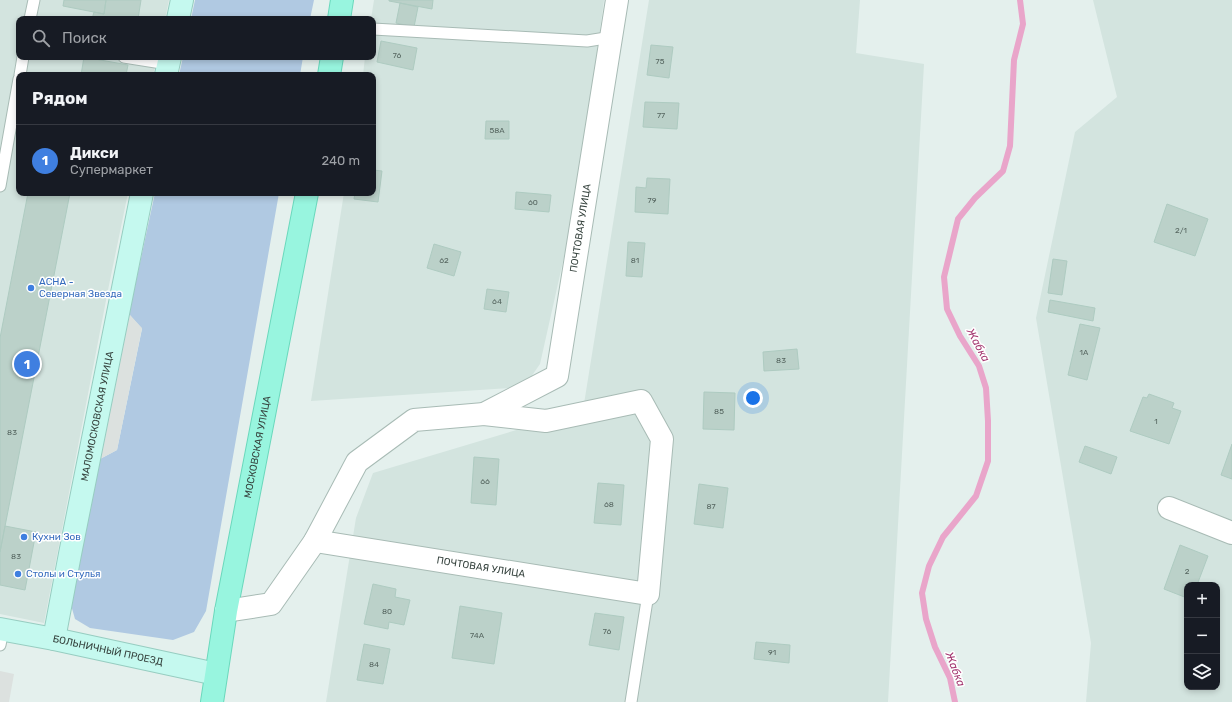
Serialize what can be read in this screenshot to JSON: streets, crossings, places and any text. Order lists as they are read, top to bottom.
{
  "streets": {
    "main road": ["МОСКОВСКАЯ УЛИЦА"],
    "street": ["ПОЧТОВАЯ УЛИЦА", "МАЛОМОСКОВСКАЯ УЛИЦА", "БОЛЬНИЧНЫЙ ПРОЕЗД"]
  },
  "crossings": [
    ["ПОЧТОВАЯ УЛИЦА", "МОСКОВСКАЯ УЛИЦА"],
    ["МАЛОМОСКОВСКАЯ УЛИЦА", "БОЛЬНИЧНЫЙ ПРОЕЗД"],
    ["МОСКОВСКАЯ УЛИЦА", "БОЛЬНИЧНЫЙ ПРОЕЗД"]
  ],
  "water": ["Жабка"],
  "places": ["АСНА - Северная Звезда", "Кухни Зов", "Столы и Стулья"],
  "house_numbers": [
    "76",
    "75",
    "77",
    "58А",
    "79",
    "60",
    "2/1",
    "62",
    "81",
    "64",
    "1А",
    "83",
    "85",
    "1",
    "83",
    "66",
    "68",
    "87",
    "83",
    "2",
    "80",
    "76",
    "74А",
    "91",
    "84"
  ],
  "page": {
    "search": "Поиск",
    "heading": "Рядом",
    "list": [
      {
        "mark": "1",
        "name": "Дикси",
        "note": "Супермаркет",
        "value": "240 m"
      }
    ],
    "pins": "1",
    "map_buttons": ["+", "−"]
  }
}
